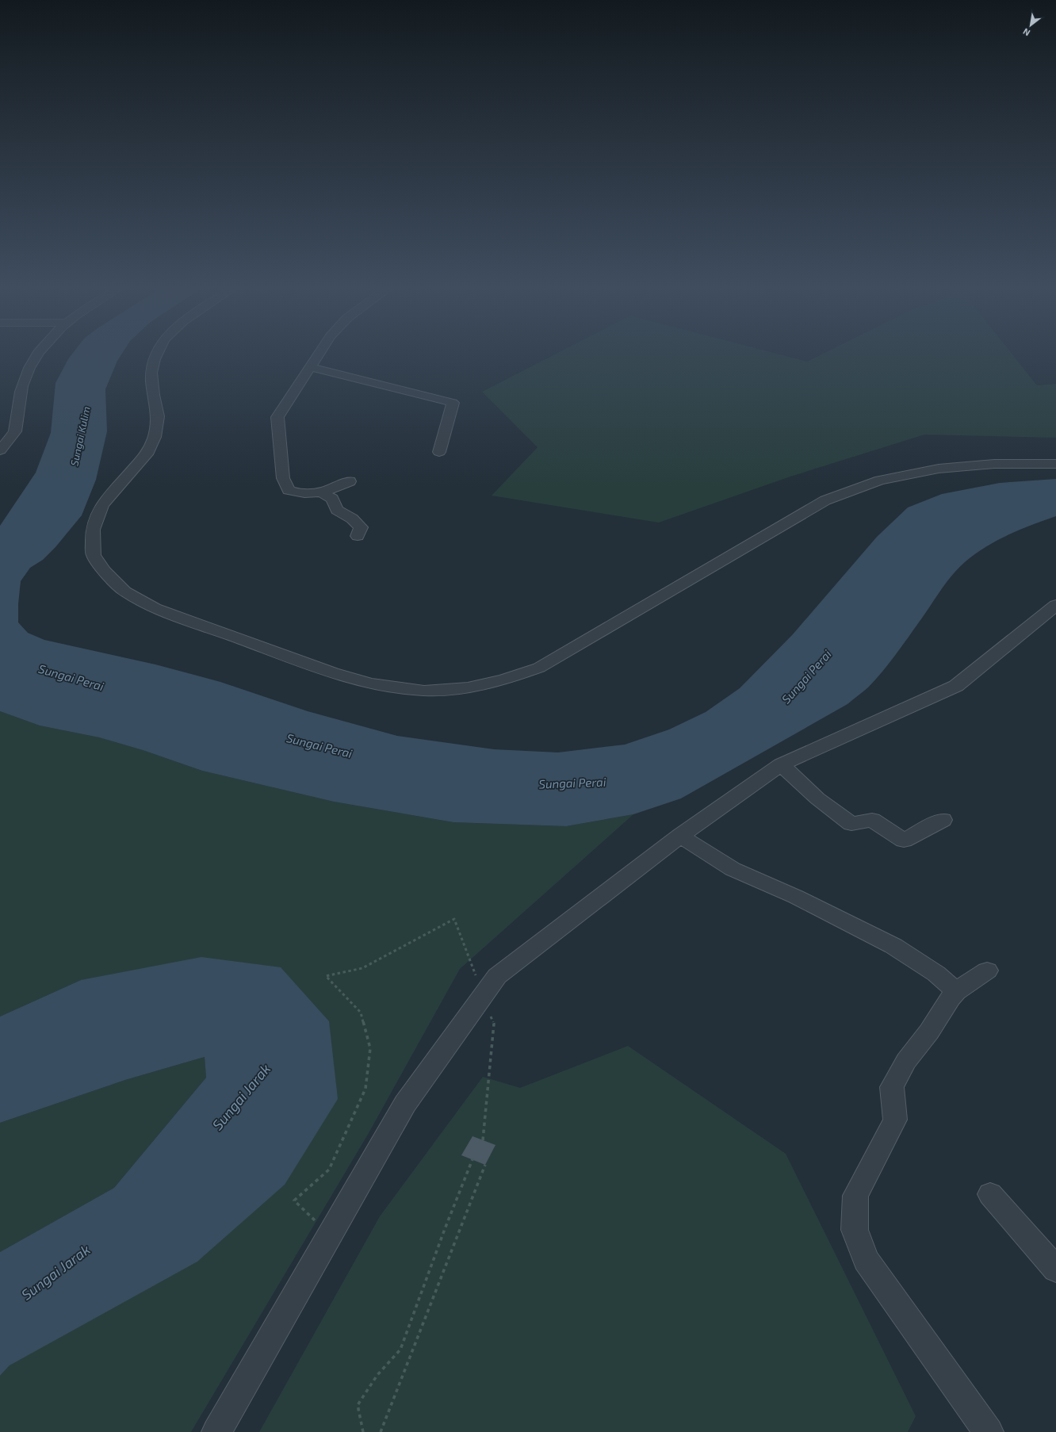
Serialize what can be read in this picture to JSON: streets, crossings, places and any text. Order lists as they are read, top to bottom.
{
  "water": ["Sungai Kulim", "Sungai Perai", "Sungai Jarak"],
  "north": "bottom left"
}
